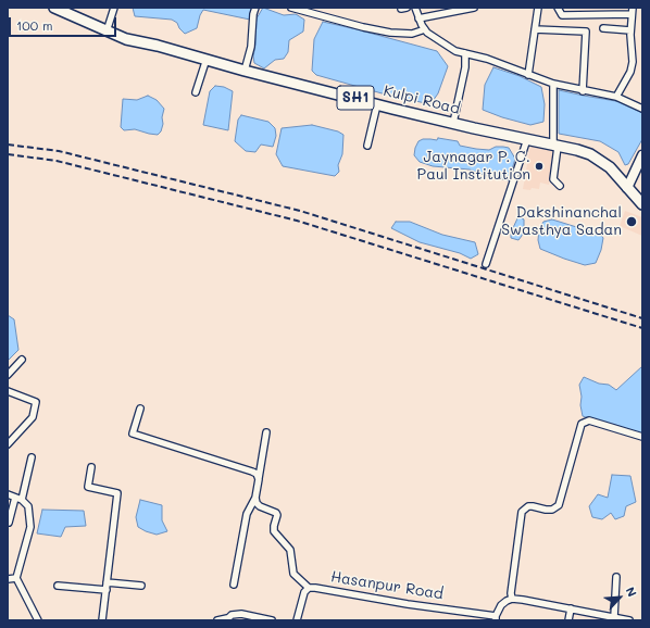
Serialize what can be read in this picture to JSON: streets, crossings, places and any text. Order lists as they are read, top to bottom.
{
  "streets": {
    "main road": ["SH1", "Kulpi Road"],
    "street": ["Hasanpur Road"]
  },
  "places": ["Jaynagar P. C. Paul Institution", "Dakshinanchal Swasthya Sadan"],
  "scale_bar": "100 m",
  "north": "top right"
}
